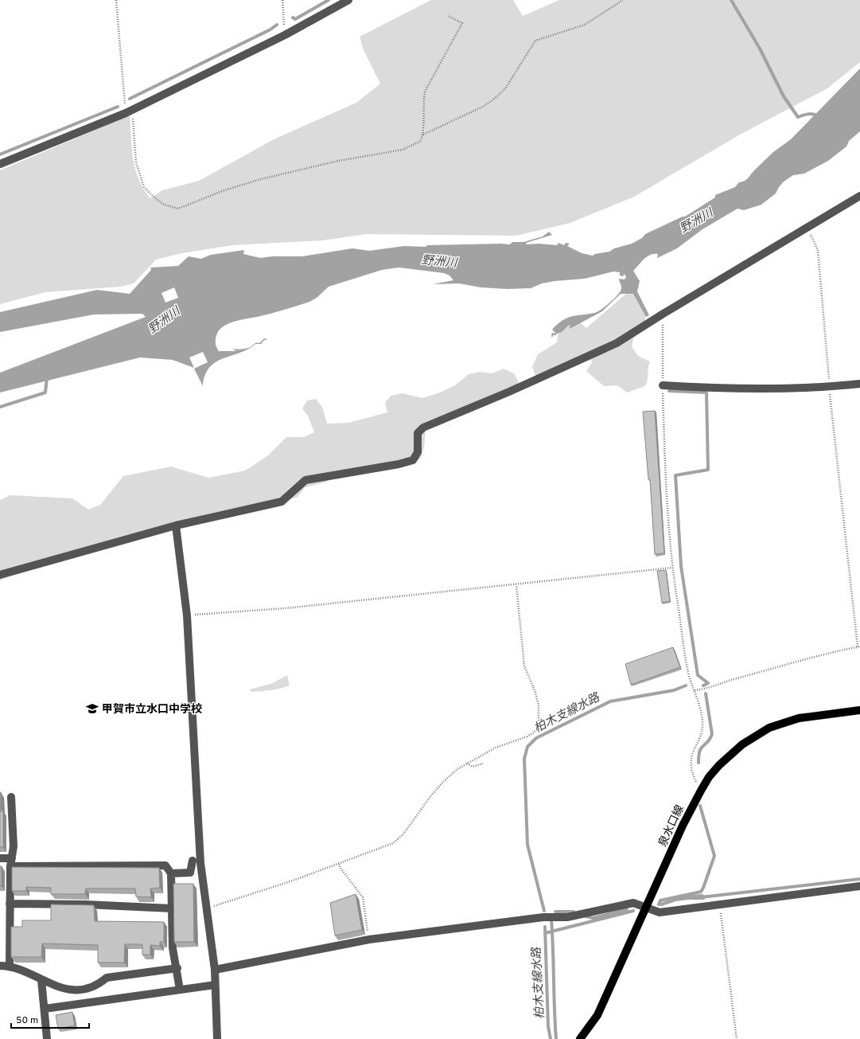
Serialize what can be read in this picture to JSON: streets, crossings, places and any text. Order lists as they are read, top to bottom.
{
  "streets": {
    "main road": ["泉水口線"]
  },
  "water": ["野洲川", "柏木支線水路"],
  "places": {
    "school or university": ["甲賀市立水口中学校"]
  },
  "scale_bar": "50 m"
}
